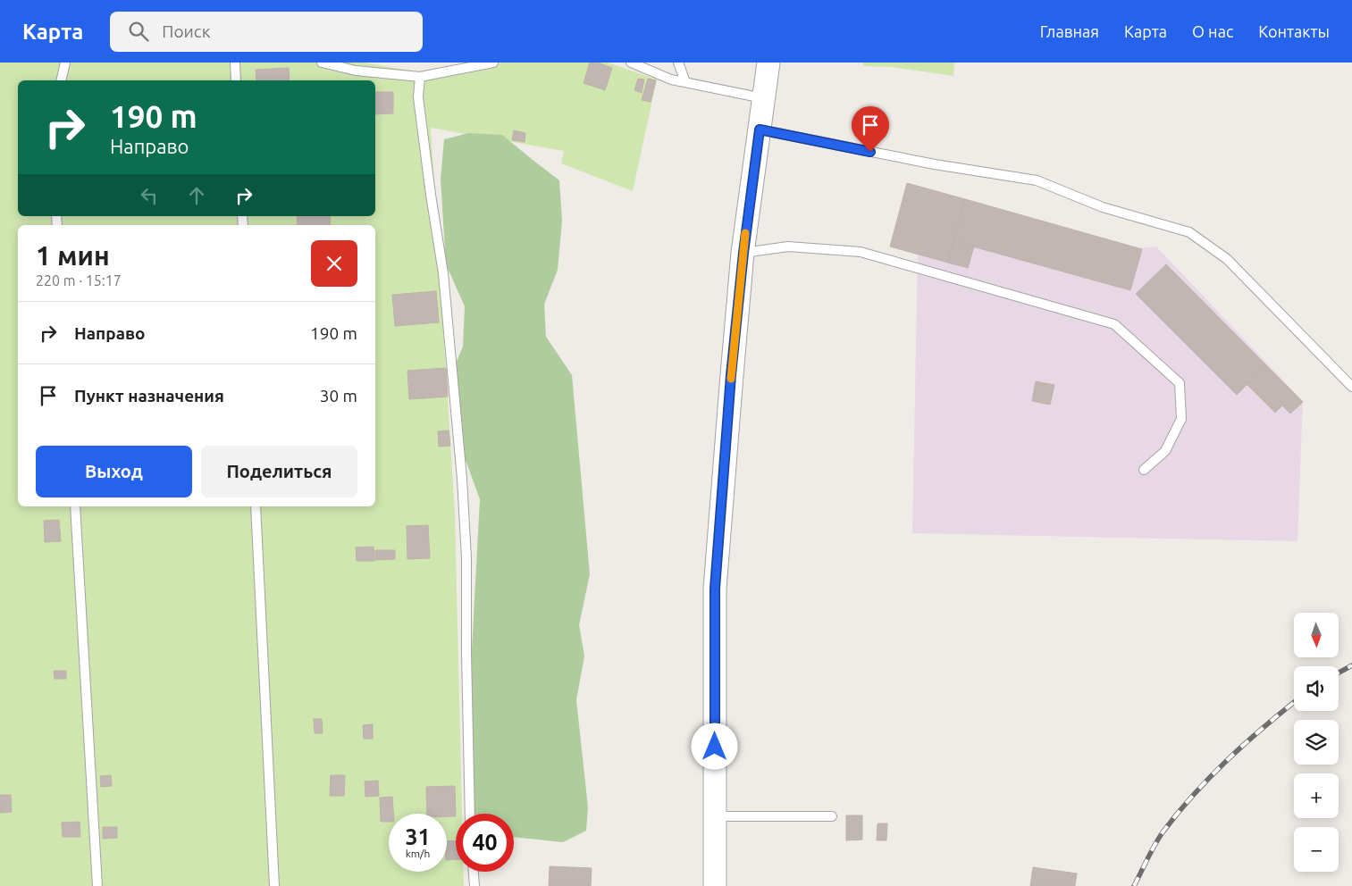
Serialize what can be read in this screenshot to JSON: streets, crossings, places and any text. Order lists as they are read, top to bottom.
{
  "north": "bottom",
  "page": {
    "header": "Карта",
    "search": "Поиск",
    "nav": [
      "Главная",
      "Карта",
      "О нас",
      "Контакты"
    ],
    "turn": ["190 m", "Направо"],
    "heading": ["1 мин", "220 m · 15:17"],
    "list": [
      {
        "name": "Направо",
        "value": "190 m"
      },
      {
        "name": "Пункт назначения",
        "value": "30 m"
      }
    ],
    "buttons": ["Выход", "Поделиться"],
    "map_buttons": ["+", "−"],
    "speed": "31 km/h",
    "limit": "40"
  }
}
